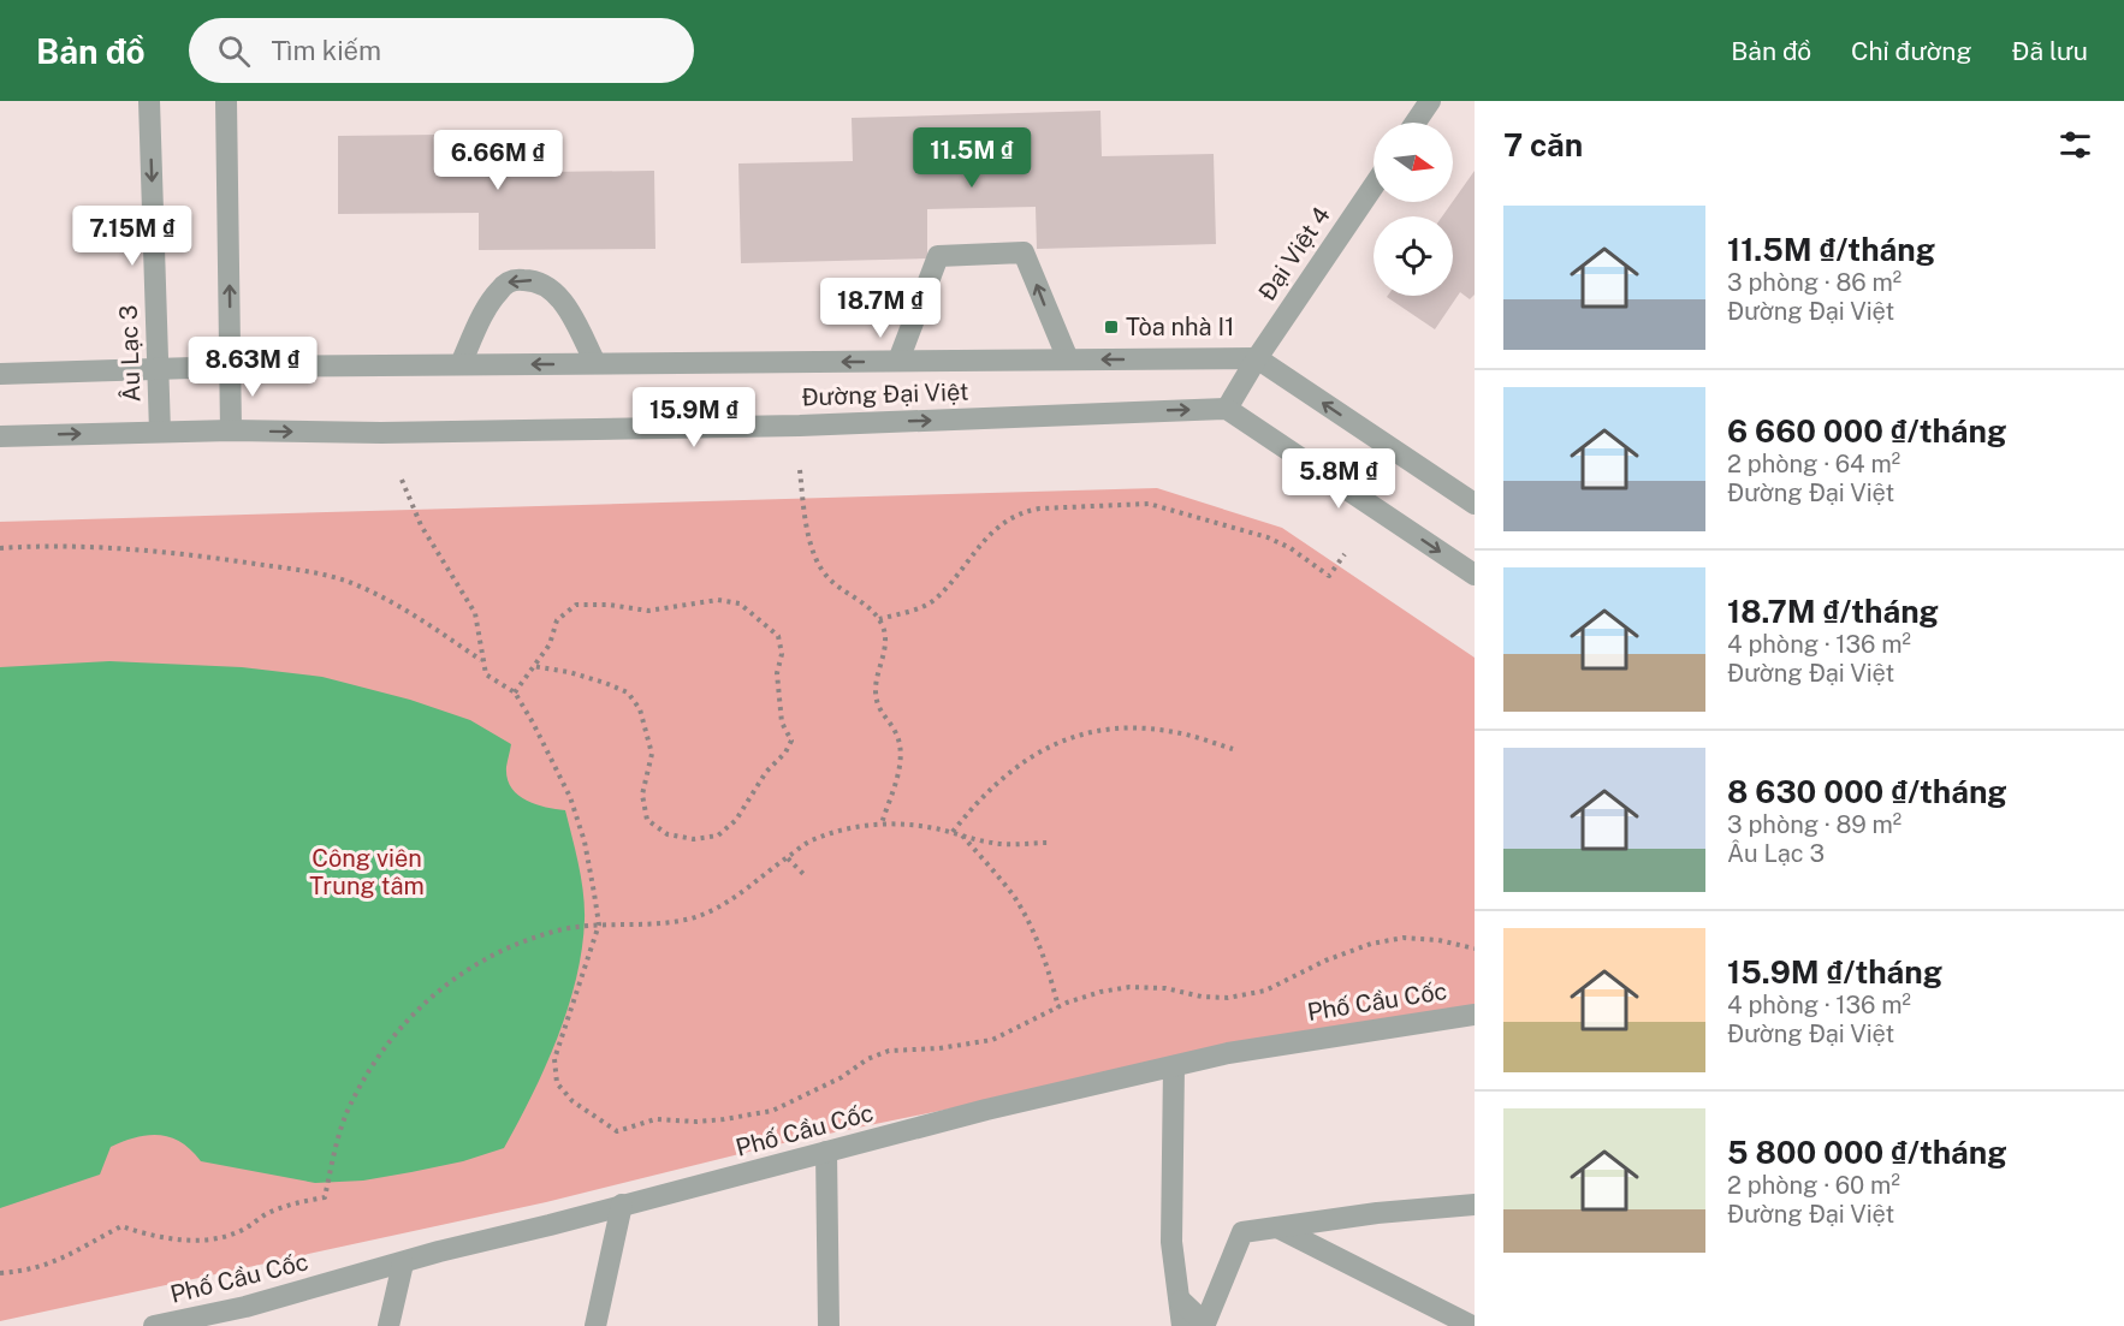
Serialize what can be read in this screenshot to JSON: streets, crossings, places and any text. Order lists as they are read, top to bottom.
{
  "streets": {
    "street": [
      "Đại Việt 4",
      "Âu Lạc 3",
      "Đường Đại Việt",
      "Phố Cầu Cốc"
    ]
  },
  "crossings": [
    ["Đại Việt 4", "Đường Đại Việt"],
    ["Âu Lạc 3", "Đường Đại Việt"]
  ],
  "parks": ["Công viên Trung tâm"],
  "places": {
    "transit": ["Tòa nhà I1"]
  },
  "north": "right",
  "page": {
    "header": "Bản đồ",
    "search": "Tìm kiếm",
    "nav": ["Bản đồ", "Chỉ đường", "Đã lưu"],
    "heading": "7 căn",
    "price": [
      "11.5M ₫",
      "6.66M ₫",
      "7.15M ₫",
      "18.7M ₫",
      "8.63M ₫",
      "15.9M ₫",
      "5.8M ₫"
    ],
    "list": [
      {
        "name": "11.5M ₫/tháng",
        "note": "3 phòng · 86 m² · Đường Đại Việt"
      },
      {
        "name": "6 660 000 ₫/tháng",
        "note": "2 phòng · 64 m² · Đường Đại Việt"
      },
      {
        "name": "18.7M ₫/tháng",
        "note": "4 phòng · 136 m² · Đường Đại Việt"
      },
      {
        "name": "8 630 000 ₫/tháng",
        "note": "3 phòng · 89 m² · Âu Lạc 3"
      },
      {
        "name": "15.9M ₫/tháng",
        "note": "4 phòng · 136 m² · Đường Đại Việt"
      },
      {
        "name": "5 800 000 ₫/tháng",
        "note": "2 phòng · 60 m² · Đường Đại Việt"
      }
    ]
  }
}
